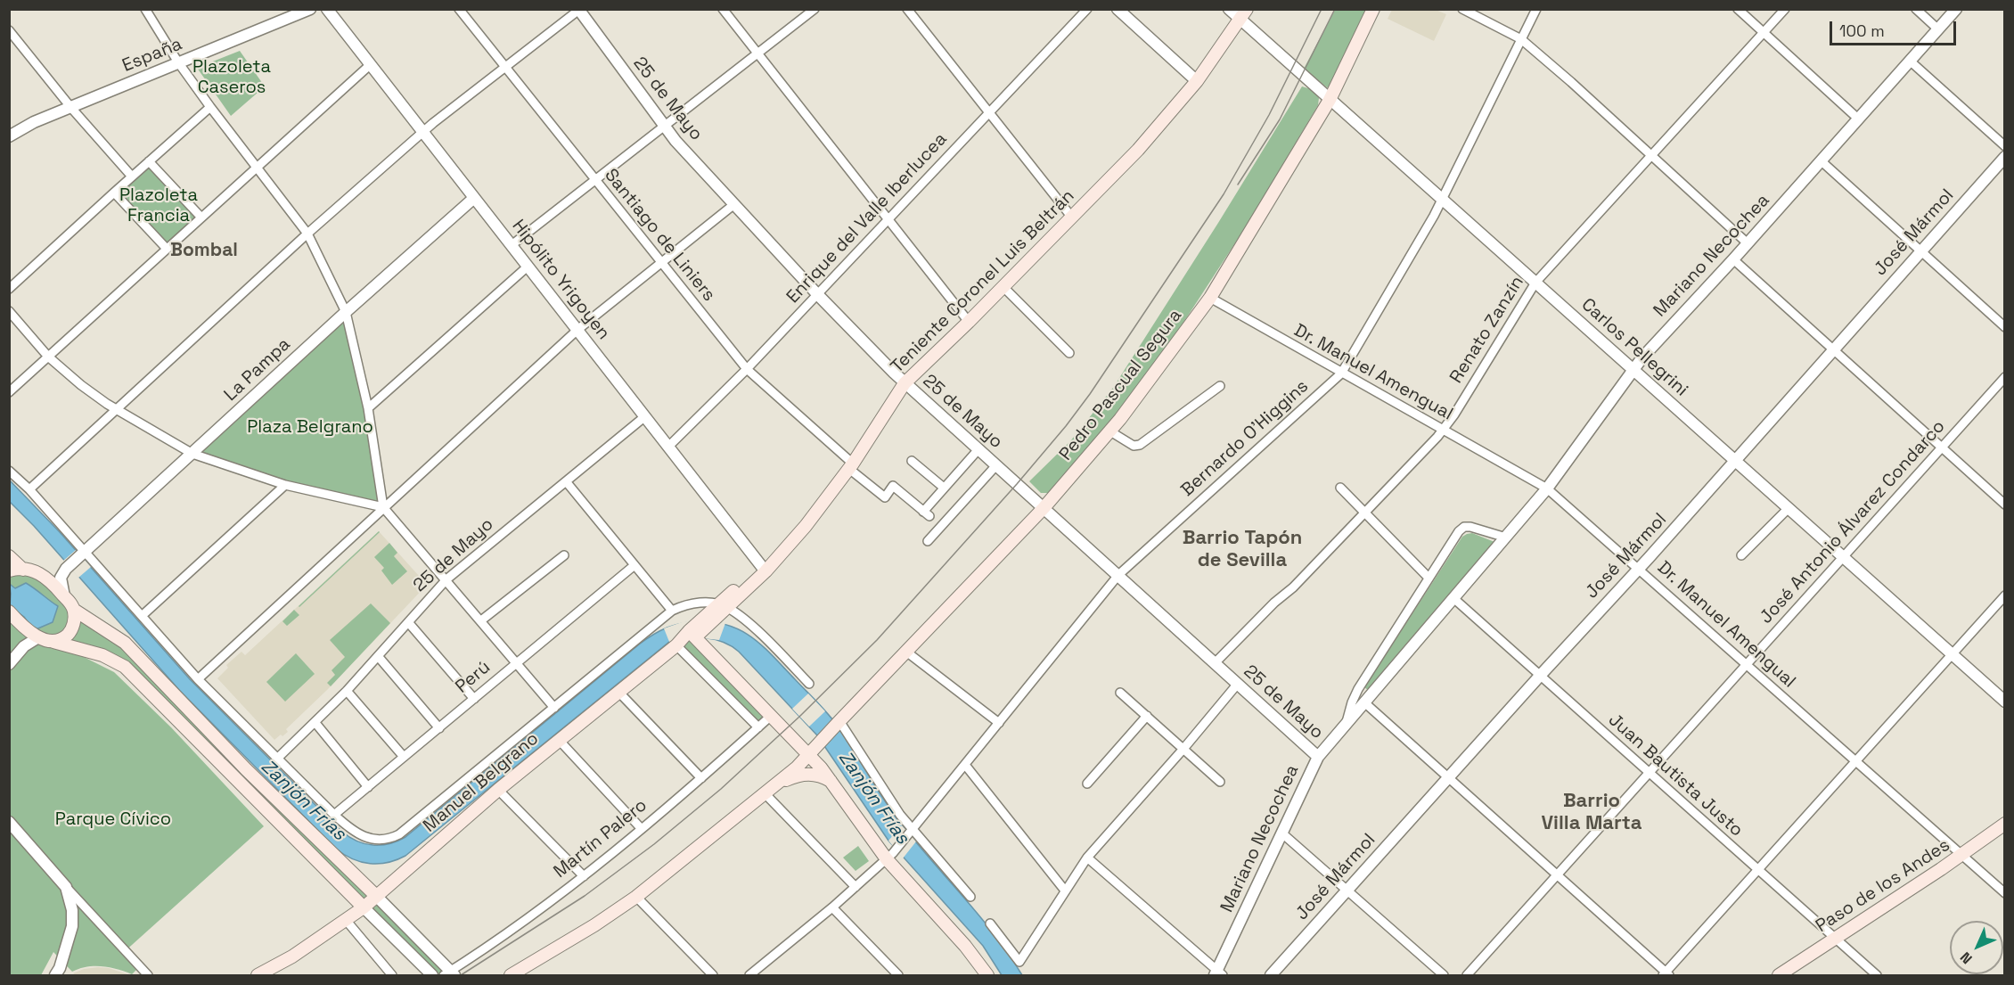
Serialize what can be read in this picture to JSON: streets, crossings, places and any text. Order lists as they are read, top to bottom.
{
  "streets": {
    "main road": [
      "Teniente Coronel Luis Beltrán",
      "Pedro Pascual Segura",
      "Manuel Belgrano",
      "Paso de los Andes"
    ],
    "street": [
      "España",
      "25 de Mayo",
      "Enrique del Valle Iberlucea",
      "José Mármol",
      "Santiago de Liniers",
      "Mariano Necochea",
      "Hipólito Yrigoyen",
      "Renato Zanzín",
      "Carlos Pellegrini",
      "La Pampa",
      "Dr. Manuel Amengual",
      "Bernardo O'Higgins",
      "José Antonio Álvarez Condarco",
      "Perú",
      "Juan Bautista Justo",
      "Martín Palero"
    ]
  },
  "crossings": [
    ["25 de Mayo", "Enrique del Valle Iberlucea"],
    ["25 de Mayo", "Mariano Necochea"],
    ["25 de Mayo", "Hipólito Yrigoyen"],
    ["25 de Mayo", "Teniente Coronel Luis Beltrán"],
    ["25 de Mayo", "Renato Zanzín"],
    ["25 de Mayo", "Pedro Pascual Segura"],
    ["25 de Mayo", "Bernardo O'Higgins"],
    ["Enrique del Valle Iberlucea", "Santiago de Liniers"],
    ["Enrique del Valle Iberlucea", "Hipólito Yrigoyen"],
    ["José Mármol", "Carlos Pellegrini"],
    ["José Mármol", "Dr. Manuel Amengual"],
    ["José Mármol", "Juan Bautista Justo"],
    ["Santiago de Liniers", "Teniente Coronel Luis Beltrán"],
    ["Mariano Necochea", "Carlos Pellegrini"],
    ["Mariano Necochea", "Dr. Manuel Amengual"],
    ["Mariano Necochea", "Juan Bautista Justo"],
    ["Hipólito Yrigoyen", "Teniente Coronel Luis Beltrán"],
    ["Hipólito Yrigoyen", "La Pampa"],
    ["Teniente Coronel Luis Beltrán", "Carlos Pellegrini"],
    ["Teniente Coronel Luis Beltrán", "Manuel Belgrano"],
    ["Renato Zanzín", "Carlos Pellegrini"],
    ["Renato Zanzín", "Dr. Manuel Amengual"],
    ["Carlos Pellegrini", "Pedro Pascual Segura"],
    ["Carlos Pellegrini", "Bernardo O'Higgins"],
    ["Carlos Pellegrini", "José Antonio Álvarez Condarco"],
    ["Dr. Manuel Amengual", "Pedro Pascual Segura"],
    ["Dr. Manuel Amengual", "Bernardo O'Higgins"],
    ["Dr. Manuel Amengual", "José Antonio Álvarez Condarco"],
    ["Dr. Manuel Amengual", "Paso de los Andes"],
    ["José Antonio Álvarez Condarco", "Juan Bautista Justo"],
    ["Juan Bautista Justo", "Paso de los Andes"]
  ],
  "districts": ["Bombal", "Barrio Tapón de Sevilla", "Barrio Villa Marta"],
  "water": ["Zanjón Frías"],
  "parks": [
    "Plazoleta Caseros",
    "Plazoleta Francia",
    "Plaza Belgrano",
    "Parque Cívico"
  ],
  "scale_bar": "100 m",
  "north": "bottom left"
}
